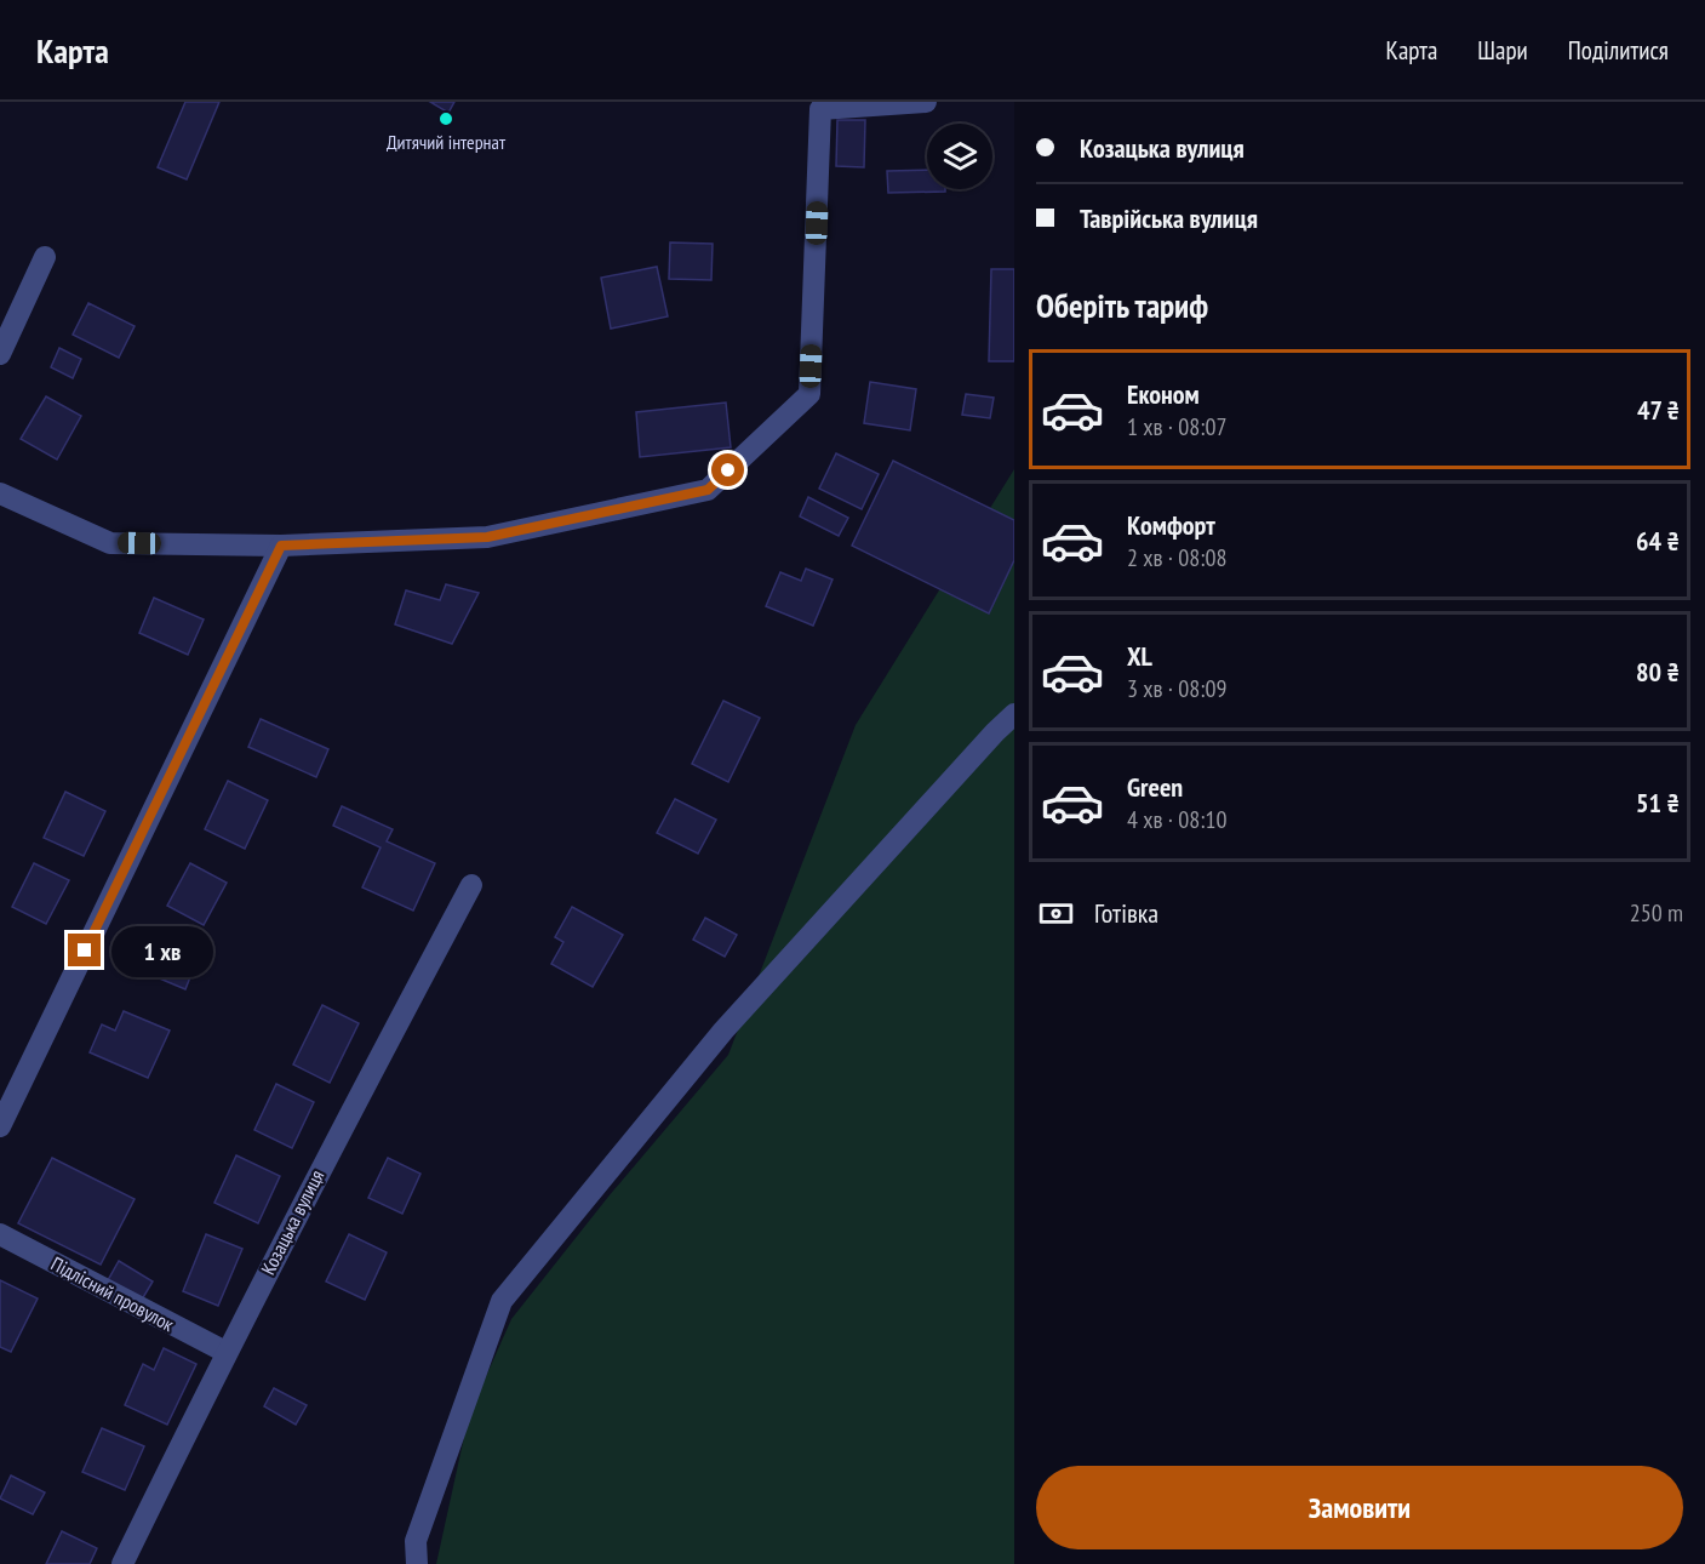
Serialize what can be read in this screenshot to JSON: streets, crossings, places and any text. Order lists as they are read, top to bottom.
{
  "streets": {
    "street": ["Козацька вулиця", "Підлісний провулок"]
  },
  "crossings": [
    ["Козацька вулиця", "Підлісний провулок"]
  ],
  "places": ["Дитячий інтернат"],
  "page": {
    "header": "Карта",
    "nav": ["Карта", "Шари", "Поділитися"],
    "banner": ["Козацька вулиця", "Таврійська вулиця"],
    "heading": "Оберіть тариф",
    "list": [
      {
        "name": "Економ",
        "note": "1 хв · 08:07",
        "value": "47 ₴"
      },
      {
        "name": "Комфорт",
        "note": "2 хв · 08:08",
        "value": "64 ₴"
      },
      {
        "name": "XL",
        "note": "3 хв · 08:09",
        "value": "80 ₴"
      },
      {
        "name": "Green",
        "note": "4 хв · 08:10",
        "value": "51 ₴"
      }
    ],
    "pay": ["Готівка", "250 m"],
    "bubble": "1 хв",
    "buttons": "Замовити"
  }
}
